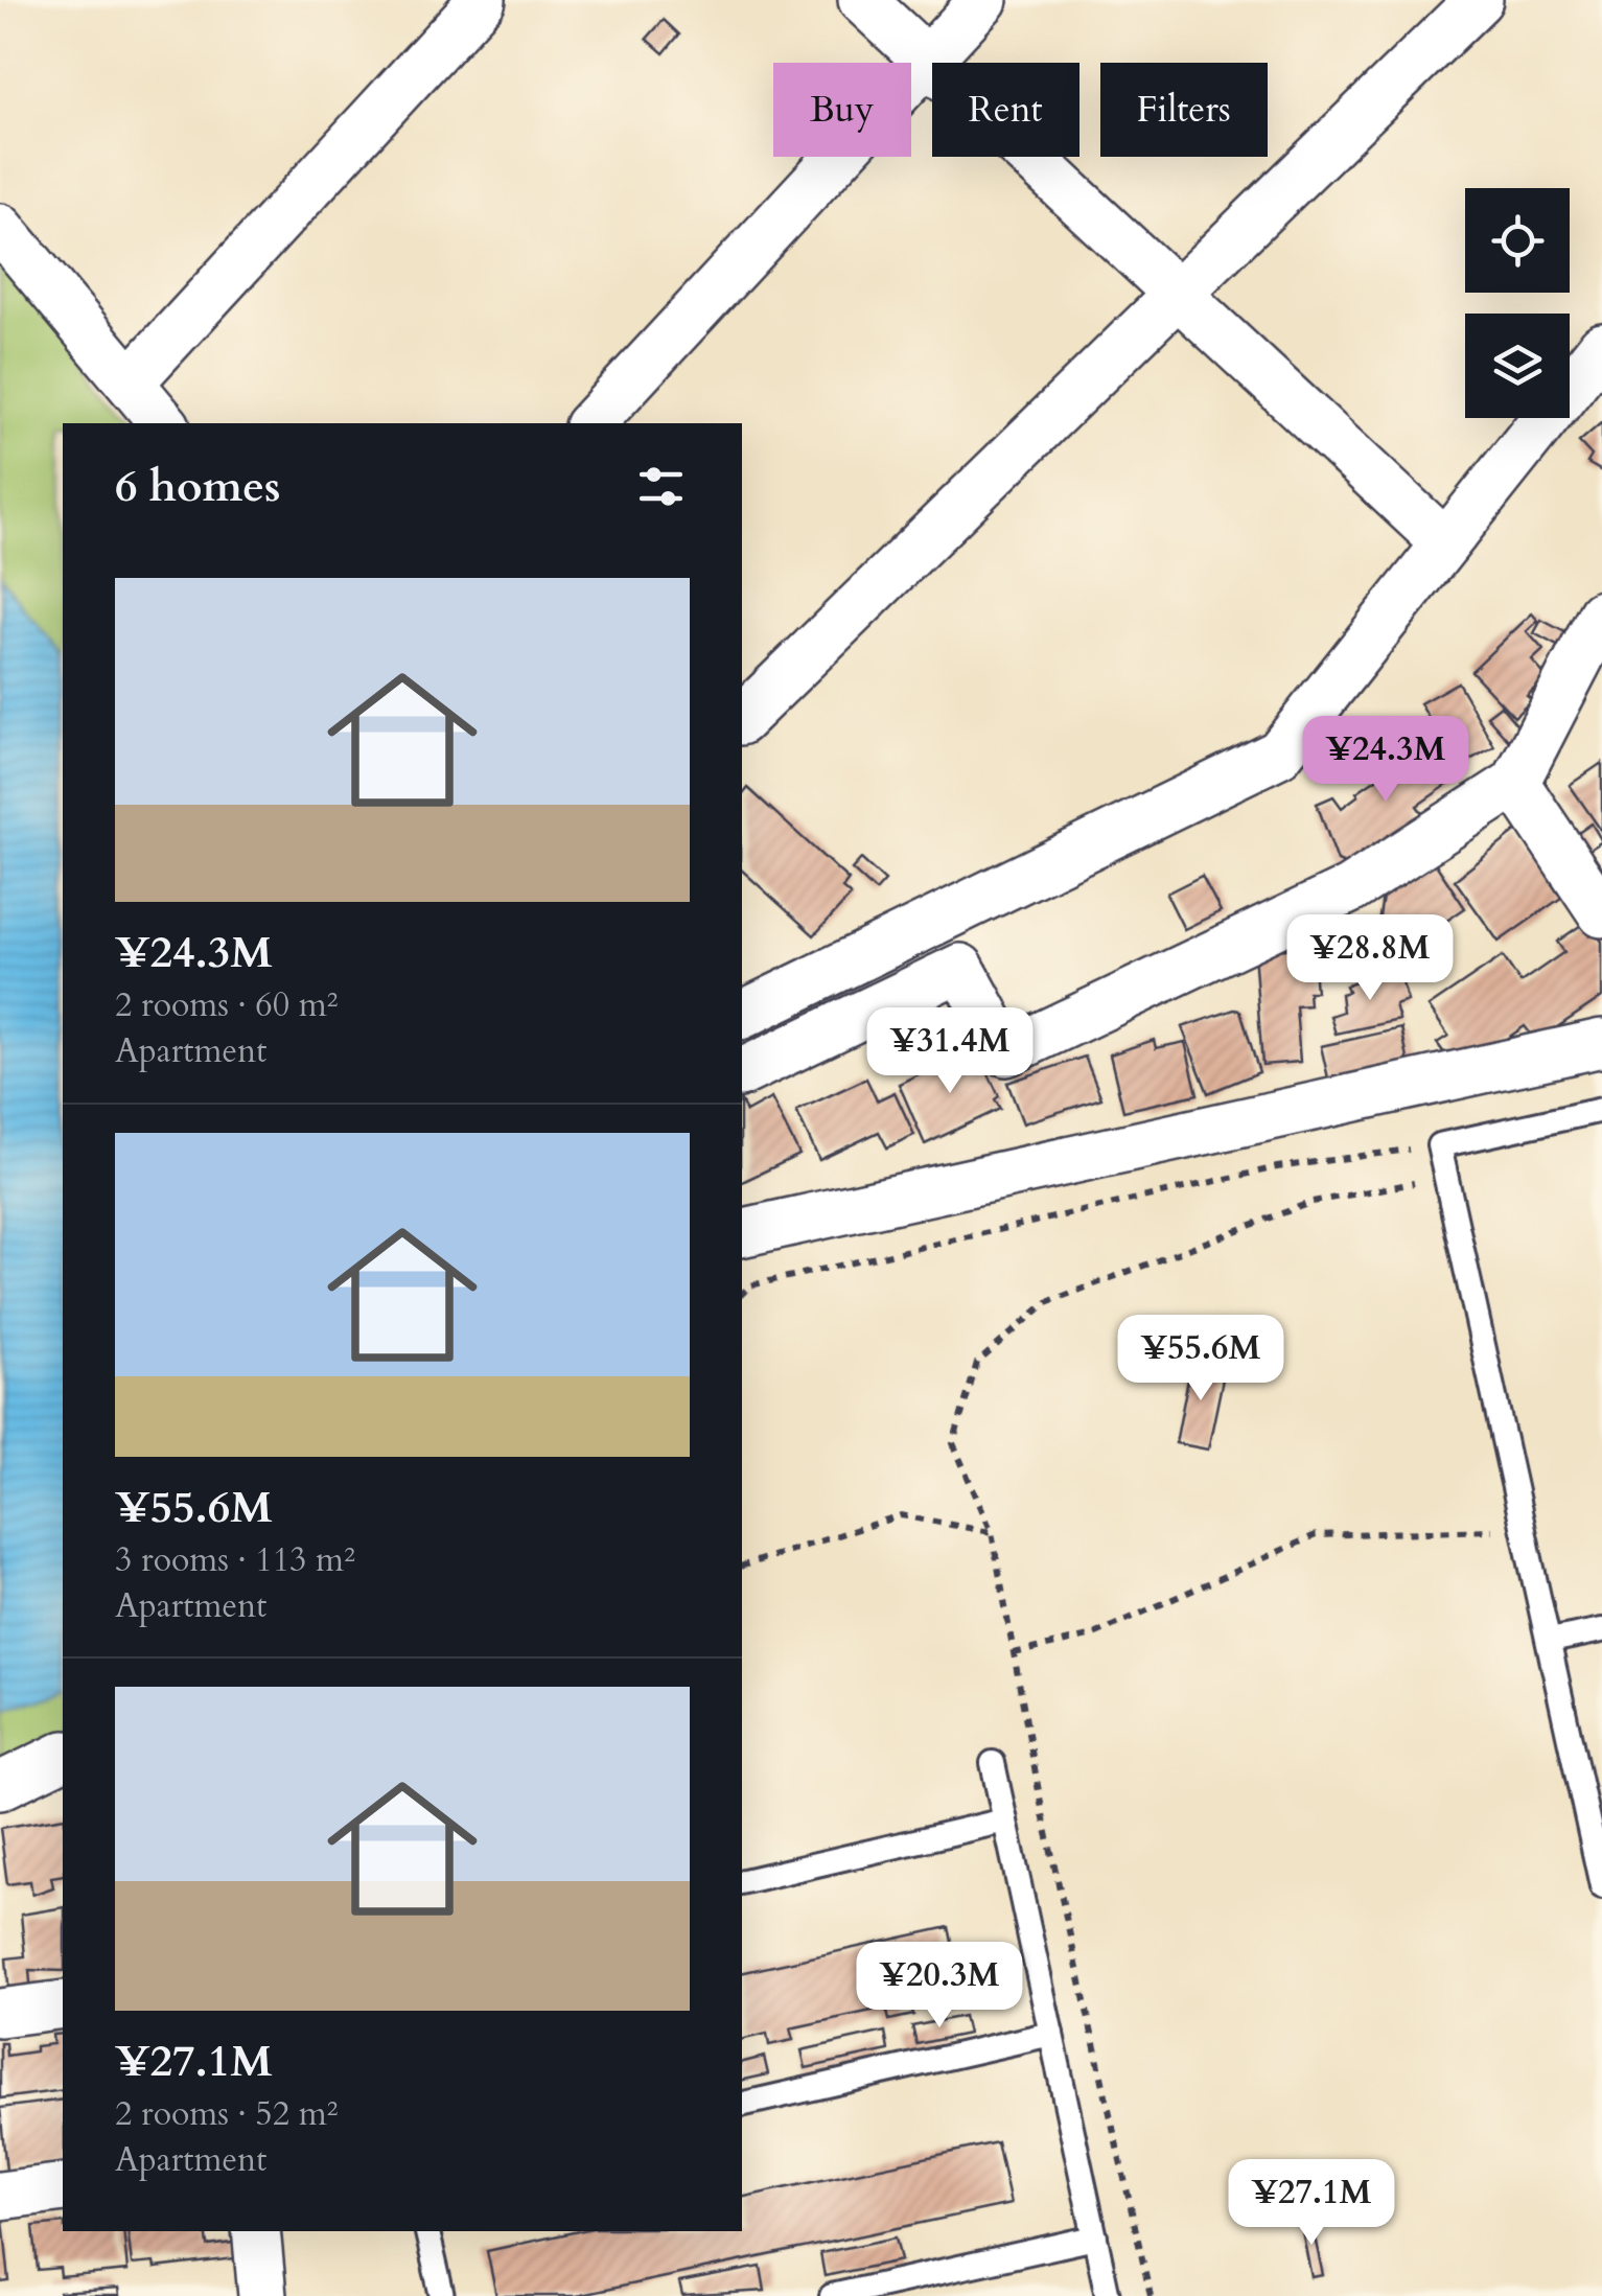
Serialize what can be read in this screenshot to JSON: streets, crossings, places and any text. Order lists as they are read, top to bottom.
{
  "page": {
    "chip": ["Buy", "Rent", "Filters"],
    "heading": "6 homes",
    "list": [
      {
        "name": "¥24.3M",
        "note": "2 rooms · 60 m² · Apartment"
      },
      {
        "name": "¥55.6M",
        "note": "3 rooms · 113 m² · Apartment"
      },
      {
        "name": "¥27.1M",
        "note": "2 rooms · 52 m² · Apartment"
      }
    ],
    "price": [
      "¥24.3M",
      "¥28.8M",
      "¥31.4M",
      "¥55.6M",
      "¥20.3M",
      "¥27.1M"
    ]
  }
}
